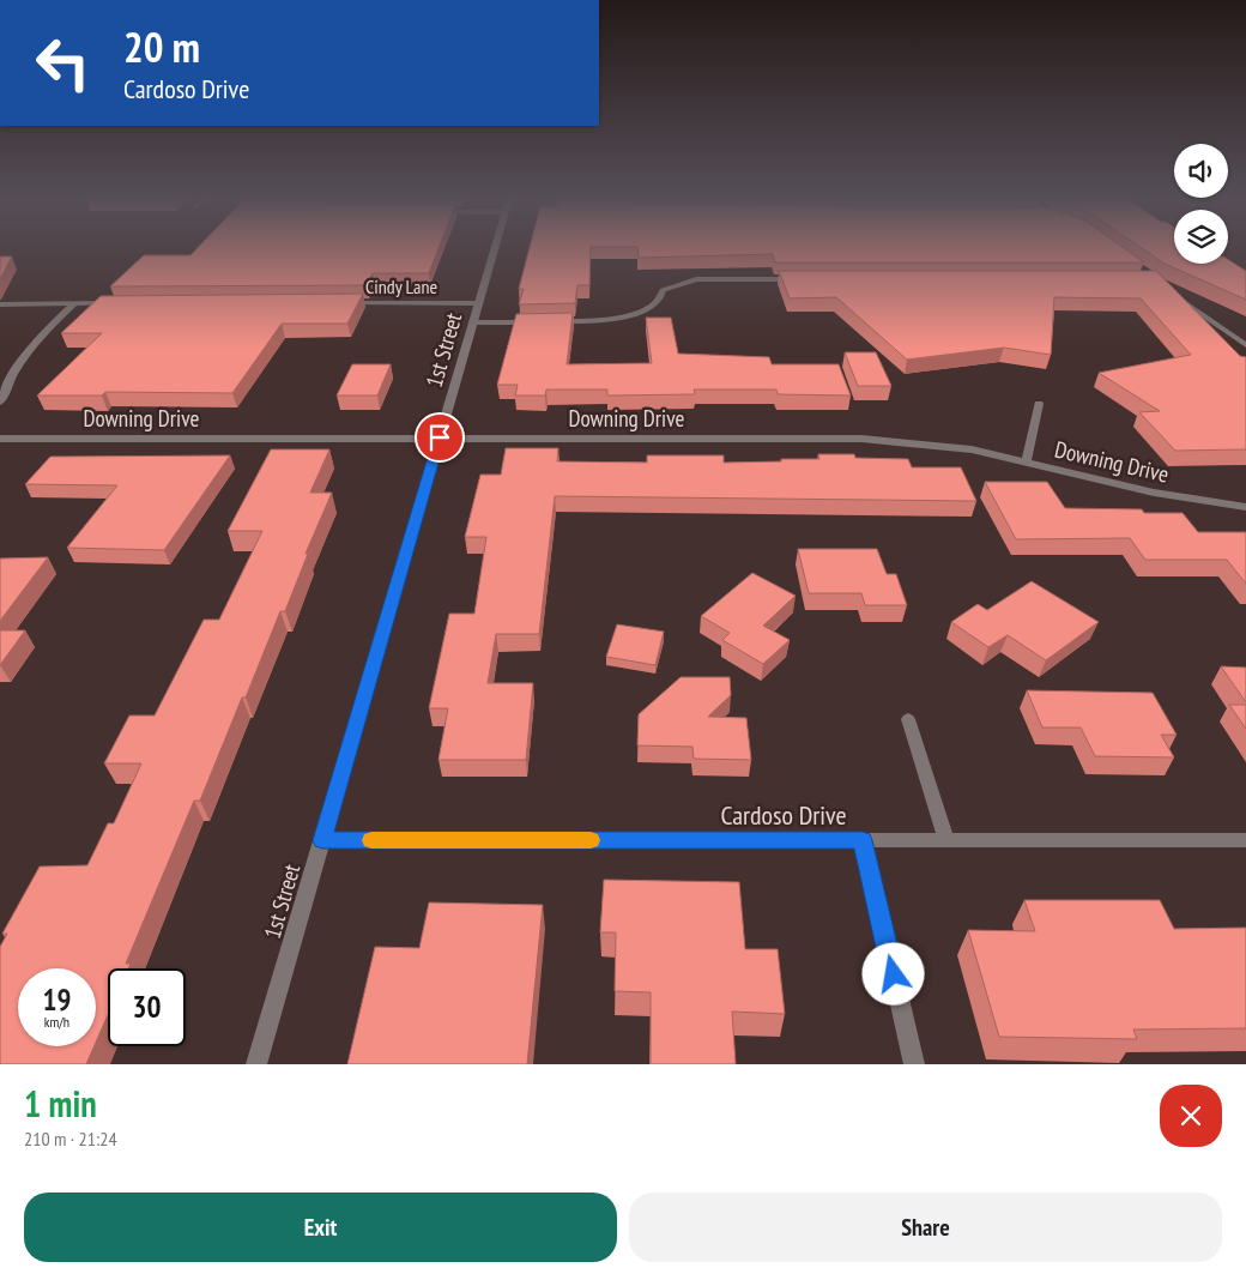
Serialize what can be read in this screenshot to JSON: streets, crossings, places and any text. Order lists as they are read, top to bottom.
{
  "streets": {
    "street": [
      "Cindy Lane",
      "1st Street",
      "Downing Drive",
      "Cardoso Drive"
    ]
  },
  "crossings": [
    ["Cindy Lane", "1st Street"],
    ["1st Street", "Downing Drive"],
    ["1st Street", "Cardoso Drive"]
  ],
  "page": {
    "turn": ["20 m", "Cardoso Drive"],
    "speed": "19 km/h",
    "limit": "30",
    "heading": ["1 min", "210 m · 21:24"],
    "buttons": ["Exit", "Share"]
  }
}
